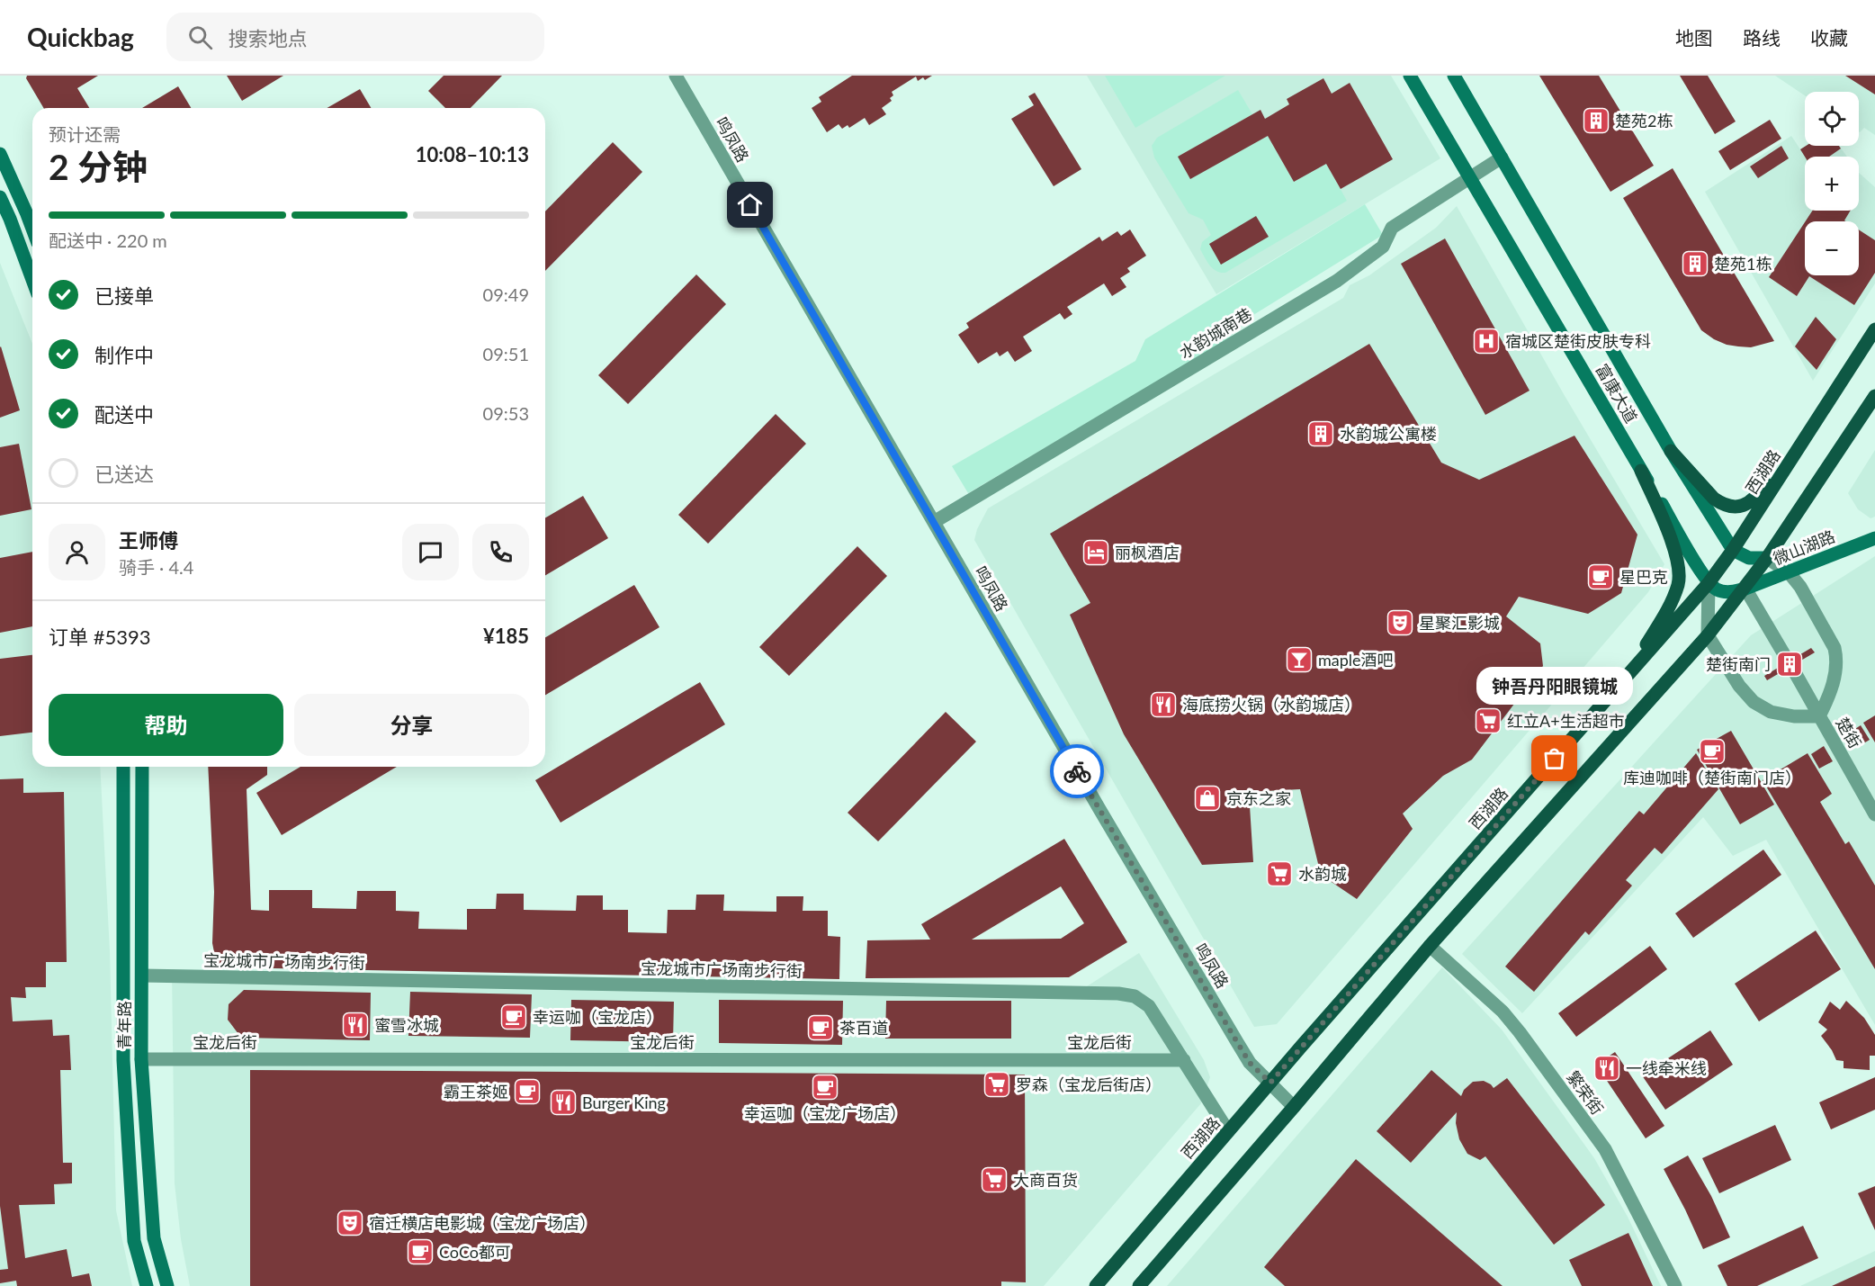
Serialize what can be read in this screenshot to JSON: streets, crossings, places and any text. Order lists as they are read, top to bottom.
{
  "streets": {
    "main road": ["西湖路"],
    "street": [
      "鸣凤路",
      "水韵城南巷",
      "富康大道",
      "微山湖路",
      "楚街",
      "宝龙城市广场南步行街",
      "青年路",
      "宝龙后街",
      "繁荣街"
    ]
  },
  "crossings": [
    ["鸣凤路", "水韵城南巷"],
    ["鸣凤路", "西湖路"],
    ["水韵城南巷", "富康大道"],
    ["富康大道", "西湖路"],
    ["西湖路", "宝龙城市广场南步行街"],
    ["微山湖路", "楚街"],
    ["宝龙城市广场南步行街", "青年路"],
    ["宝龙城市广场南步行街", "宝龙后街"],
    ["青年路", "宝龙后街"]
  ],
  "places": {
    "building": [
      "楚苑2栋",
      "楚苑1栋",
      "水韵城公寓楼",
      "楚街南门"
    ],
    "hospital": ["宿城区楚街皮肤专科"],
    "hotel": ["丽枫酒店"],
    "cafe": [
      "星巴克",
      "库迪咖啡（楚街南门店）",
      "幸运咖（宝龙店）",
      "茶百道",
      "幸运咖（宝龙广场店）",
      "霸王茶姬",
      "CoCo都可"
    ],
    "theatre": ["星聚汇影城", "宿迁横店电影城（宝龙广场店）"],
    "bar": ["maple酒吧"],
    "restaurant": [
      "海底捞火锅（水韵城店）",
      "蜜雪冰城",
      "一线牵米线",
      "Burger King"
    ],
    "supermarket": [
      "红立A+生活超市",
      "水韵城",
      "罗森（宝龙后街店）",
      "大商百货"
    ],
    "other": ["钟吾丹阳眼镜城"],
    "shop": ["京东之家"]
  },
  "page": {
    "header": "Quickbag",
    "search": "搜索地点",
    "nav": ["地图", "路线", "收藏"],
    "map_buttons": ["+", "−"],
    "heading": ["2 分钟", "预计还需", "10:08–10:13"],
    "panel": [
      "王师傅",
      "骑手 · 4.4",
      "订单 #5393",
      "¥185"
    ],
    "bar": "配送中 · 220 m",
    "list": [
      ["已接单", "09:49"],
      ["制作中", "09:51"],
      ["配送中", "09:53"],
      "已送达"
    ],
    "bubble": "钟吾丹阳眼镜城",
    "buttons": ["帮助", "分享"]
  }
}
